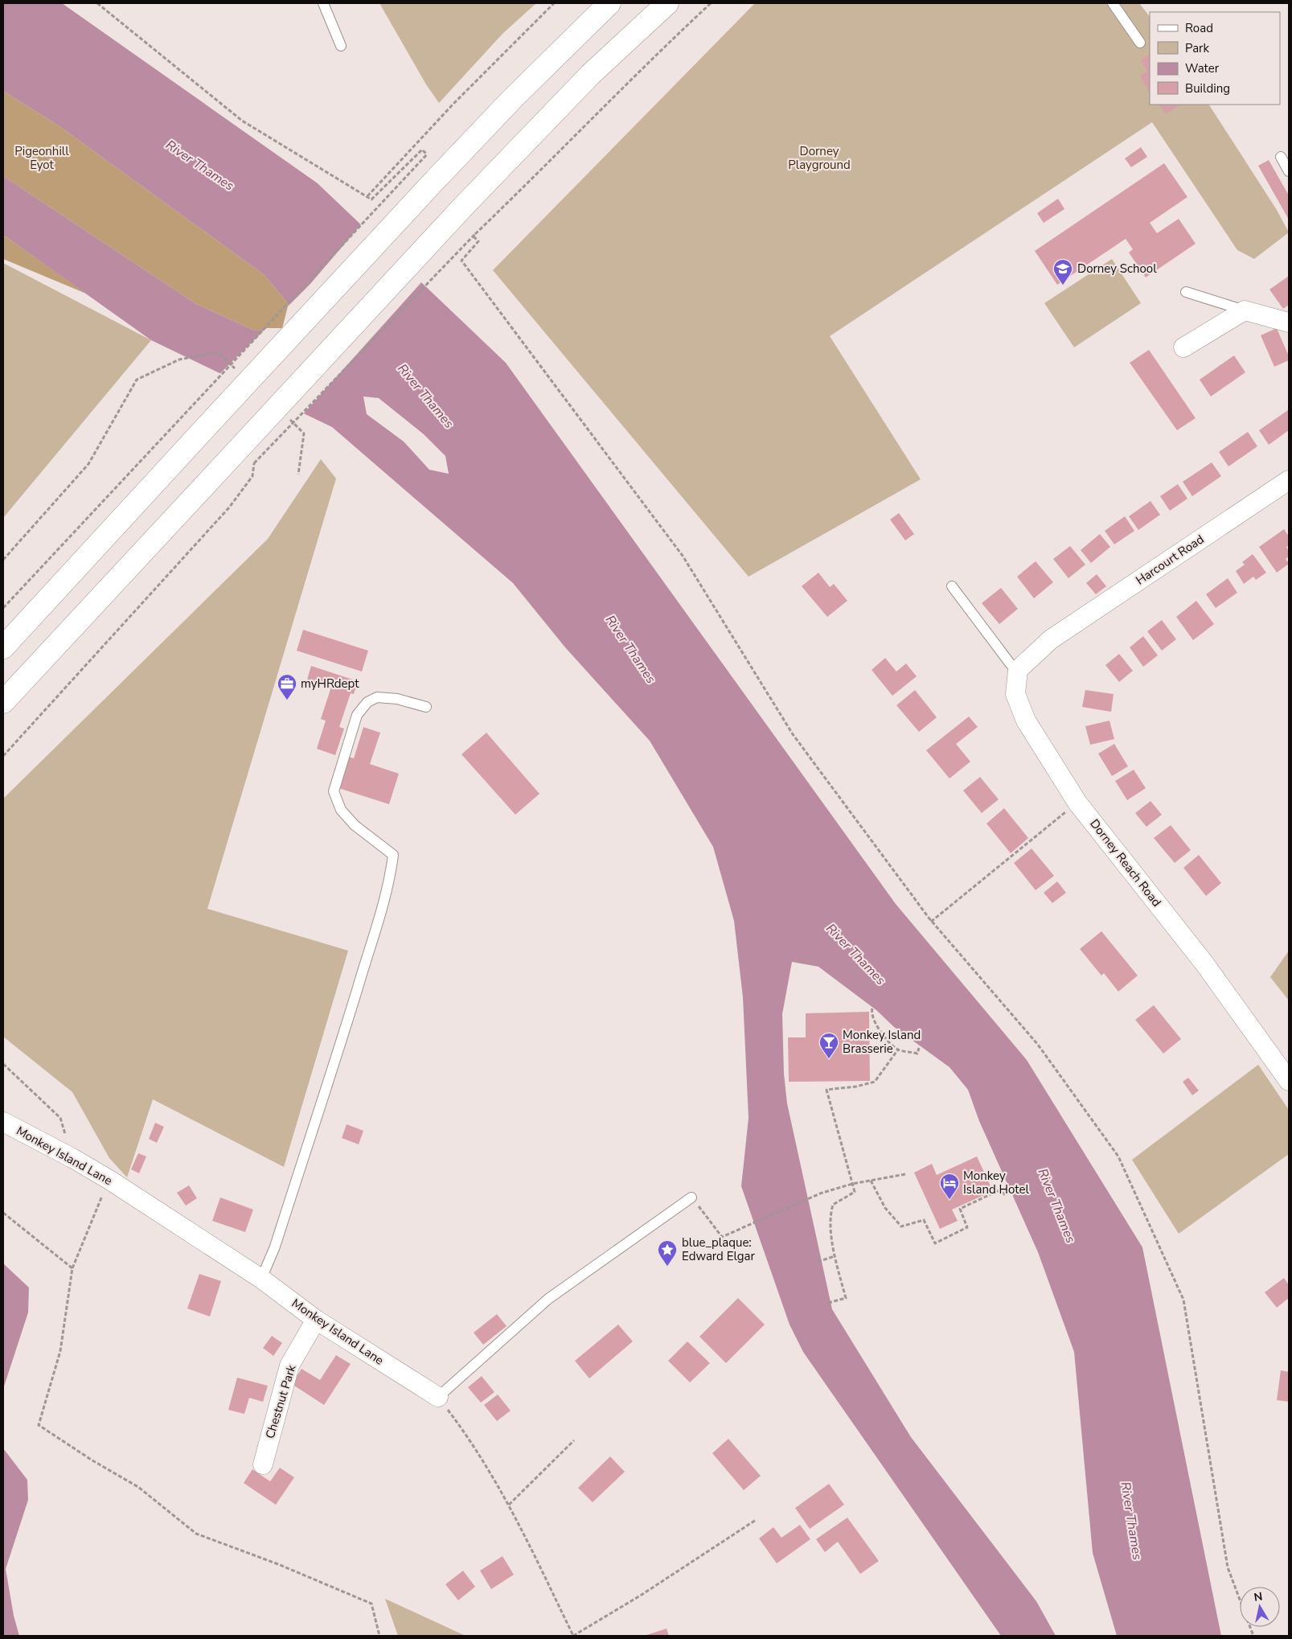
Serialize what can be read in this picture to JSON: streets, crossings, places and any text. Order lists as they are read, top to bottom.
{
  "streets": {
    "street": [
      "Harcourt Road",
      "Dorney Reach Road",
      "Monkey Island Lane",
      "Chestnut Park"
    ]
  },
  "crossings": [
    ["Harcourt Road", "Dorney Reach Road"],
    ["Monkey Island Lane", "Chestnut Park"]
  ],
  "water": ["River Thames"],
  "parks": ["Pigeonhill Eyot", "Dorney Playground"],
  "places": {
    "school or university": ["Dorney School"],
    "office": ["myHRdept"],
    "bar": ["Monkey Island Brasserie"],
    "hotel": ["Monkey Island Hotel"],
    "place": ["blue_plaque: Edward Elgar"]
  },
  "legend": [
    "Road",
    "Park",
    "Water",
    "Building"
  ],
  "north": "top"
}
